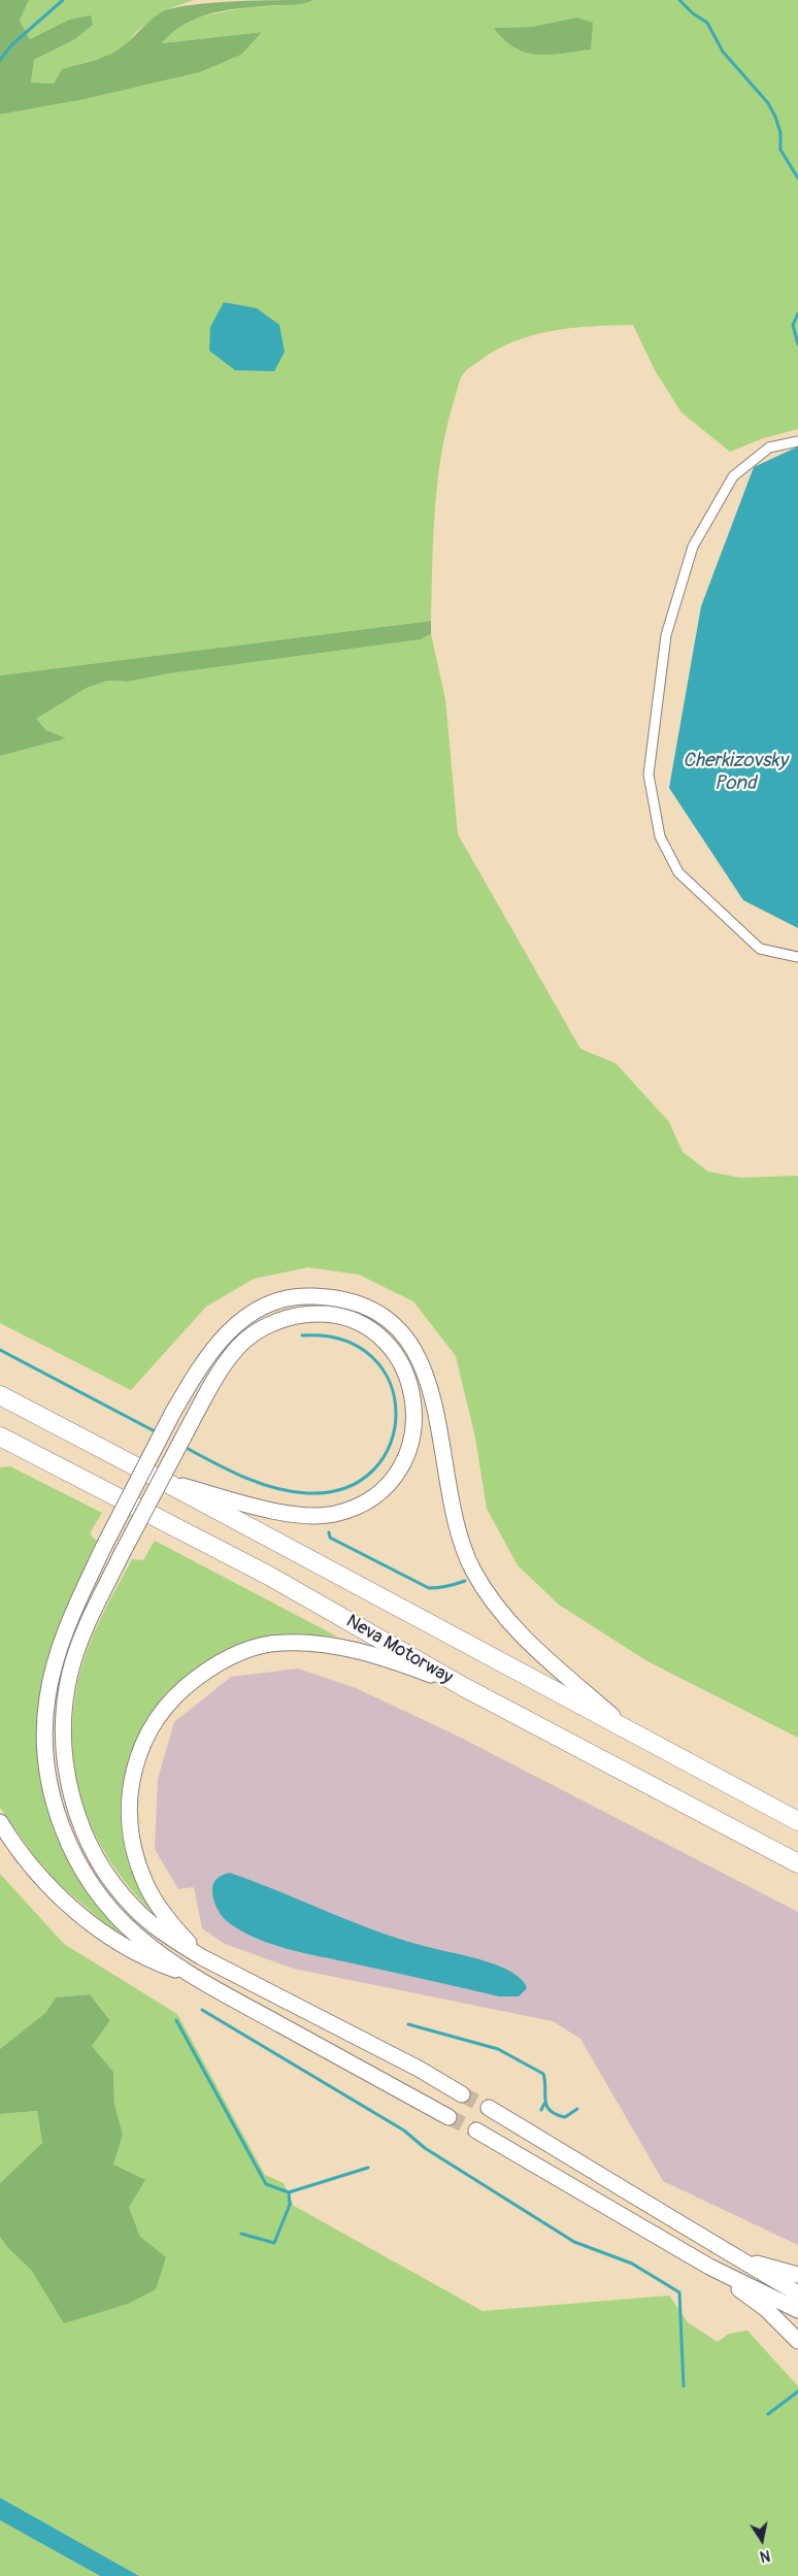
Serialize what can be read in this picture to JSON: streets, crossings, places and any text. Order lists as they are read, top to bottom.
{
  "streets": {
    "highway": ["Neva Motorway"]
  },
  "water": ["Cherkizovsky Pond"],
  "north": "bottom"
}
